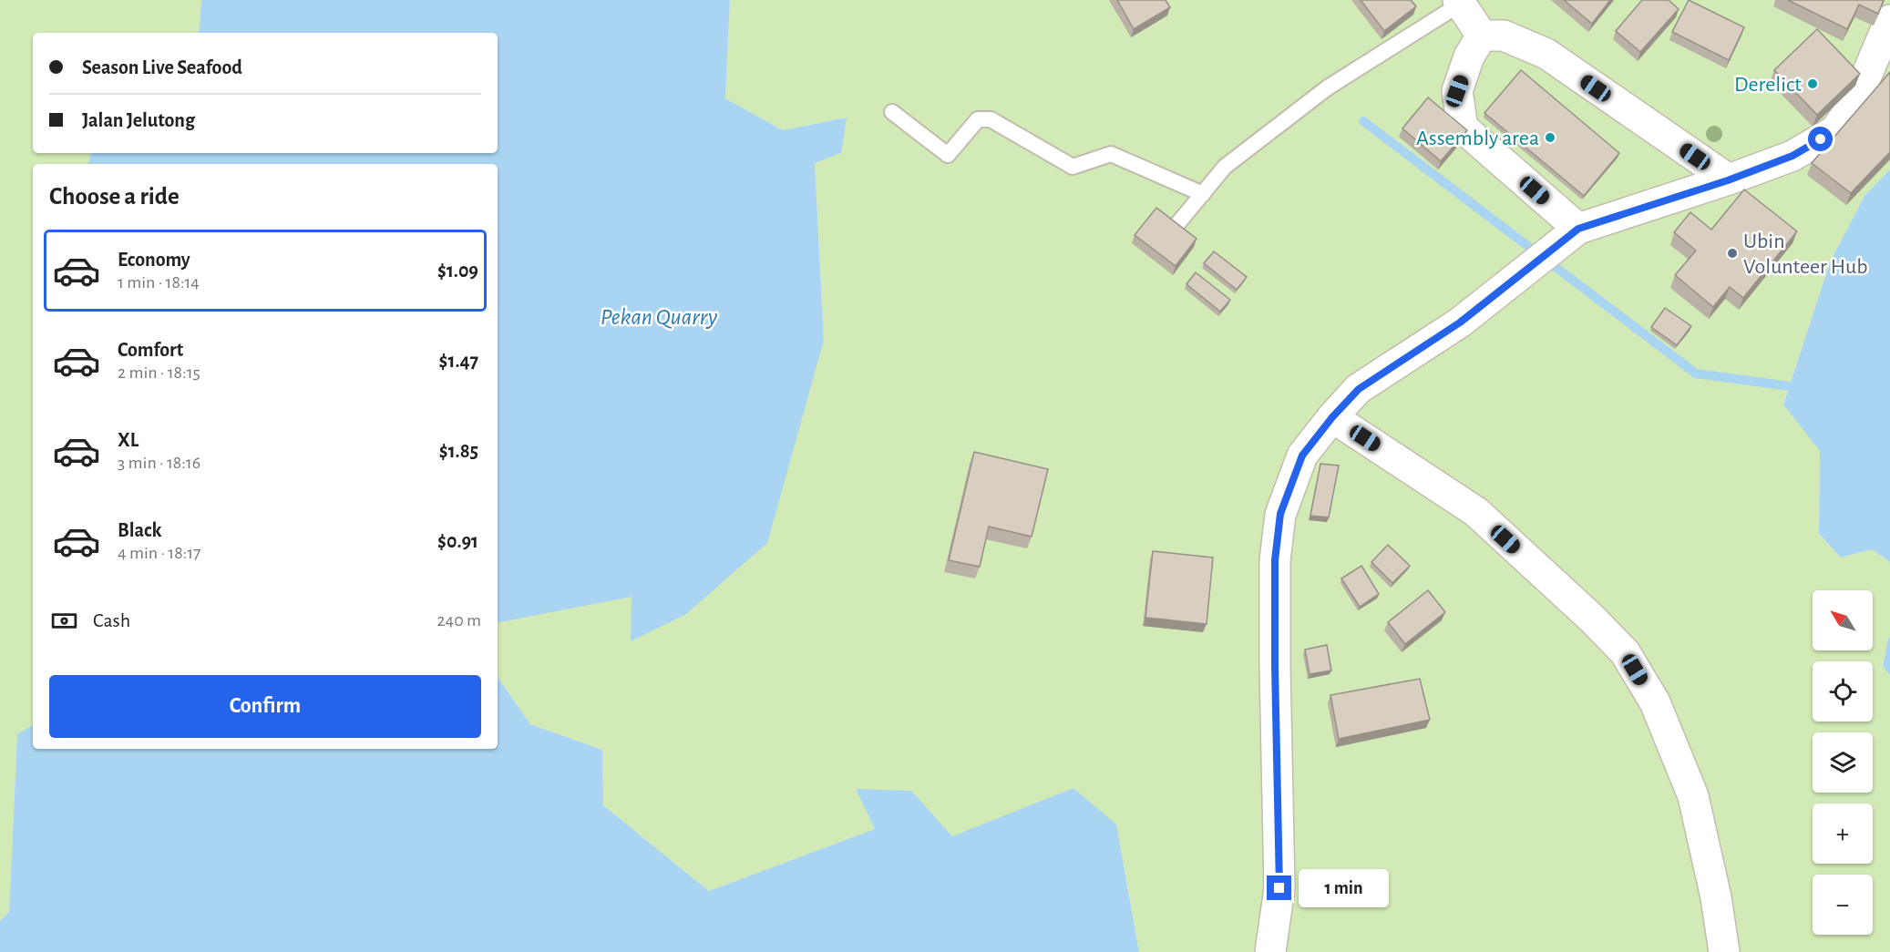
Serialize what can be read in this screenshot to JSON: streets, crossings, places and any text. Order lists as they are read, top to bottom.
{
  "water": ["Pekan Quarry"],
  "places": ["Derelict", "Assembly area", "Ubin Volunteer Hub"],
  "north": "top left",
  "page": {
    "banner": ["Season Live Seafood", "Jalan Jelutong"],
    "heading": "Choose a ride",
    "list": [
      {
        "name": "Economy",
        "note": "1 min · 18:14",
        "value": "$1.09"
      },
      {
        "name": "Comfort",
        "note": "2 min · 18:15",
        "value": "$1.47"
      },
      {
        "name": "XL",
        "note": "3 min · 18:16",
        "value": "$1.85"
      },
      {
        "name": "Black",
        "note": "4 min · 18:17",
        "value": "$0.91"
      }
    ],
    "map_buttons": ["+", "−"],
    "pay": ["Cash", "240 m"],
    "buttons": "Confirm",
    "bubble": "1 min"
  }
}
